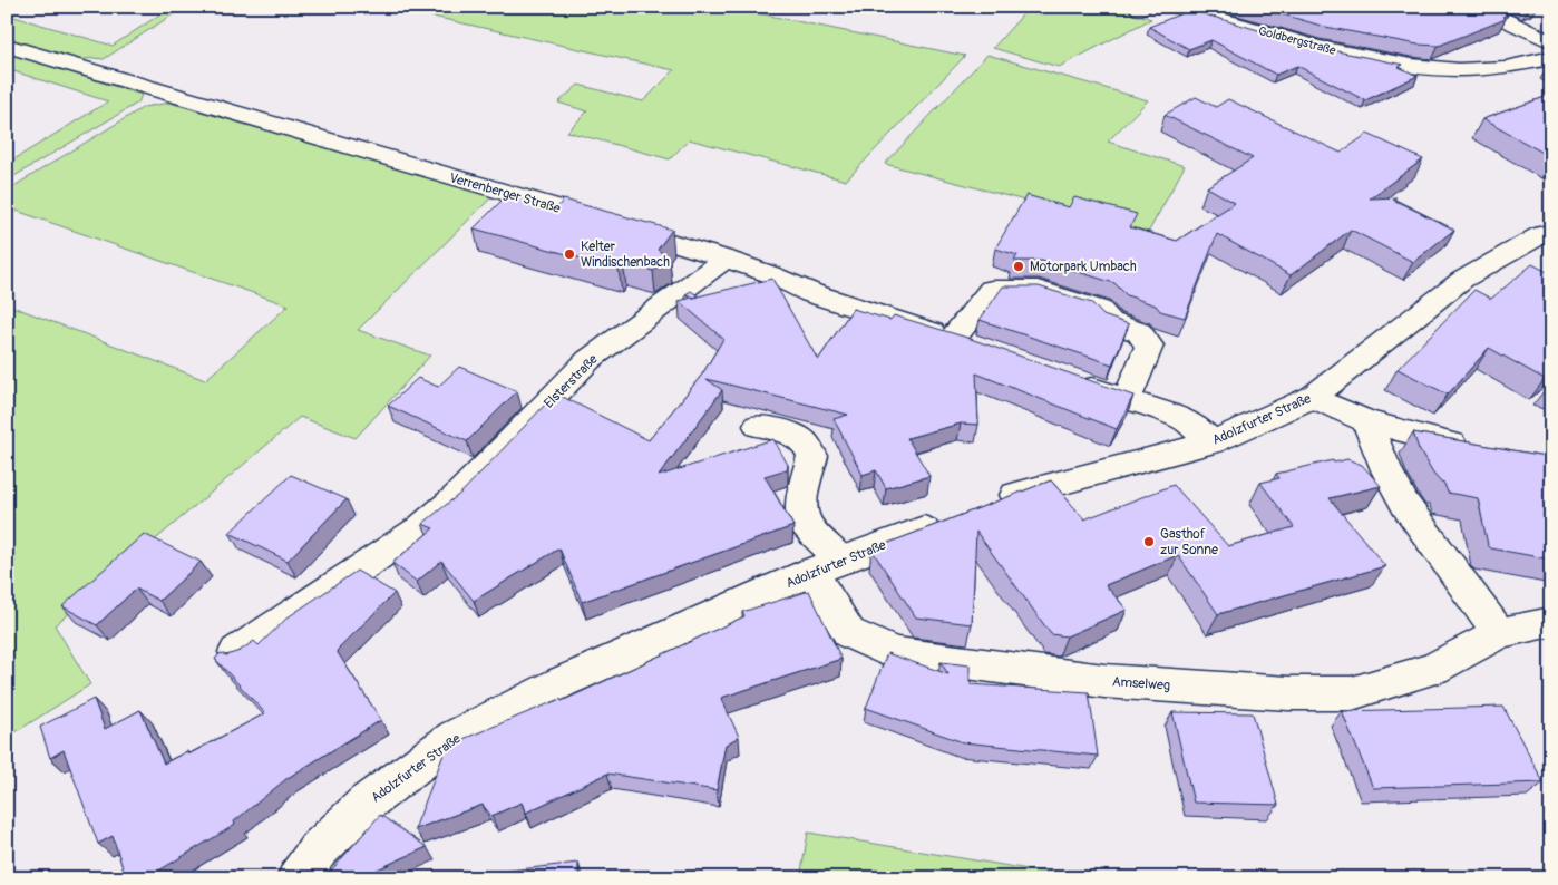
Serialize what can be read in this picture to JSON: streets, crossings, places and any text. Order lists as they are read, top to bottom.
{
  "streets": {
    "street": [
      "Goldbergstraße",
      "Verrenberger Straße",
      "Elsterstraße",
      "Adolzfurter Straße",
      "Amselweg"
    ]
  },
  "crossings": [
    ["Verrenberger Straße", "Elsterstraße"],
    ["Adolzfurter Straße", "Amselweg"]
  ],
  "places": ["Kelter Windischenbach", "Motorpark Umbach", "Gasthof zur Sonne"]
}
